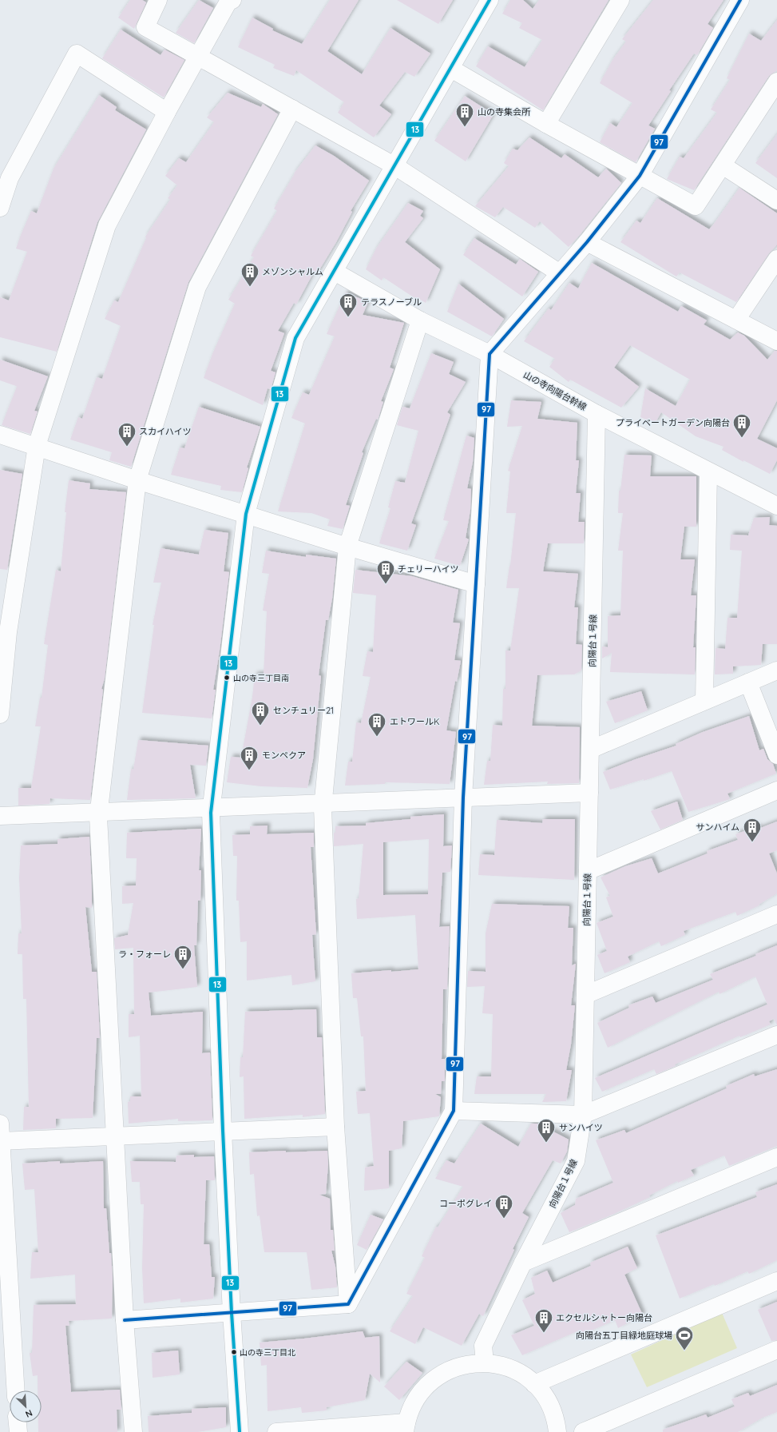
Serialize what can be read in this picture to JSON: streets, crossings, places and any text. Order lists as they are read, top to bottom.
{
  "streets": {
    "street": ["山の寺向陽台幹線", "向陽台１号線"]
  },
  "crossings": [
    ["山の寺向陽台幹線", "向陽台１号線"]
  ],
  "places": {
    "building": [
      "山の寺集会所",
      "メゾンシャルム",
      "テラスノーブル",
      "プライベートガーデン向陽台",
      "スカイハイツ",
      "チェリーハイツ",
      "センチュリー21",
      "エトワールK",
      "モンペクア",
      "サンハイム",
      "ラ・フォーレ",
      "サンハイツ",
      "コーポグレイ",
      "エクセルシャトー向陽台"
    ],
    "other": ["山の寺三丁目南", "山の寺三丁目北"],
    "sports": ["向陽台五丁目緑地庭球場"]
  },
  "lines": ["transit line 13", "transit line 97"],
  "north": "bottom right"
}
